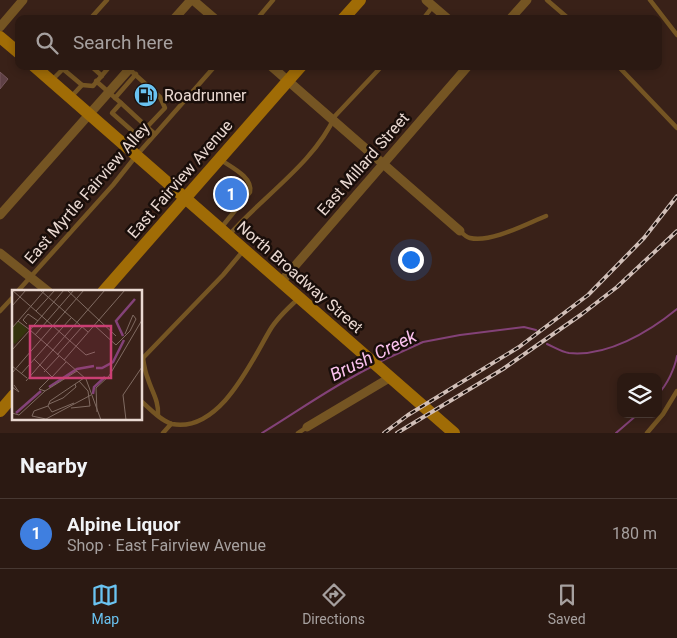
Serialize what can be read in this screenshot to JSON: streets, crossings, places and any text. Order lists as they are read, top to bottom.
{
  "streets": {
    "street": ["East Millard Street", "East Fairview Avenue", "North Broadway Street"],
    "lane": ["East Myrtle Fairview Alley"]
  },
  "crossings": [
    ["East Millard Street", "North Broadway Street"],
    ["East Fairview Avenue", "North Broadway Street"],
    ["East Myrtle Fairview Alley", "North Broadway Street"]
  ],
  "water": ["Brush Creek"],
  "places": {
    "fuel station": ["Roadrunner"]
  },
  "page": {
    "search": "Search here",
    "pins": "1",
    "heading": "Nearby",
    "list": [
      {
        "mark": "1",
        "name": "Alpine Liquor",
        "note": "Shop · East Fairview Avenue",
        "value": "180 m"
      }
    ],
    "nav": ["Map", "Directions", "Saved"]
  }
}
